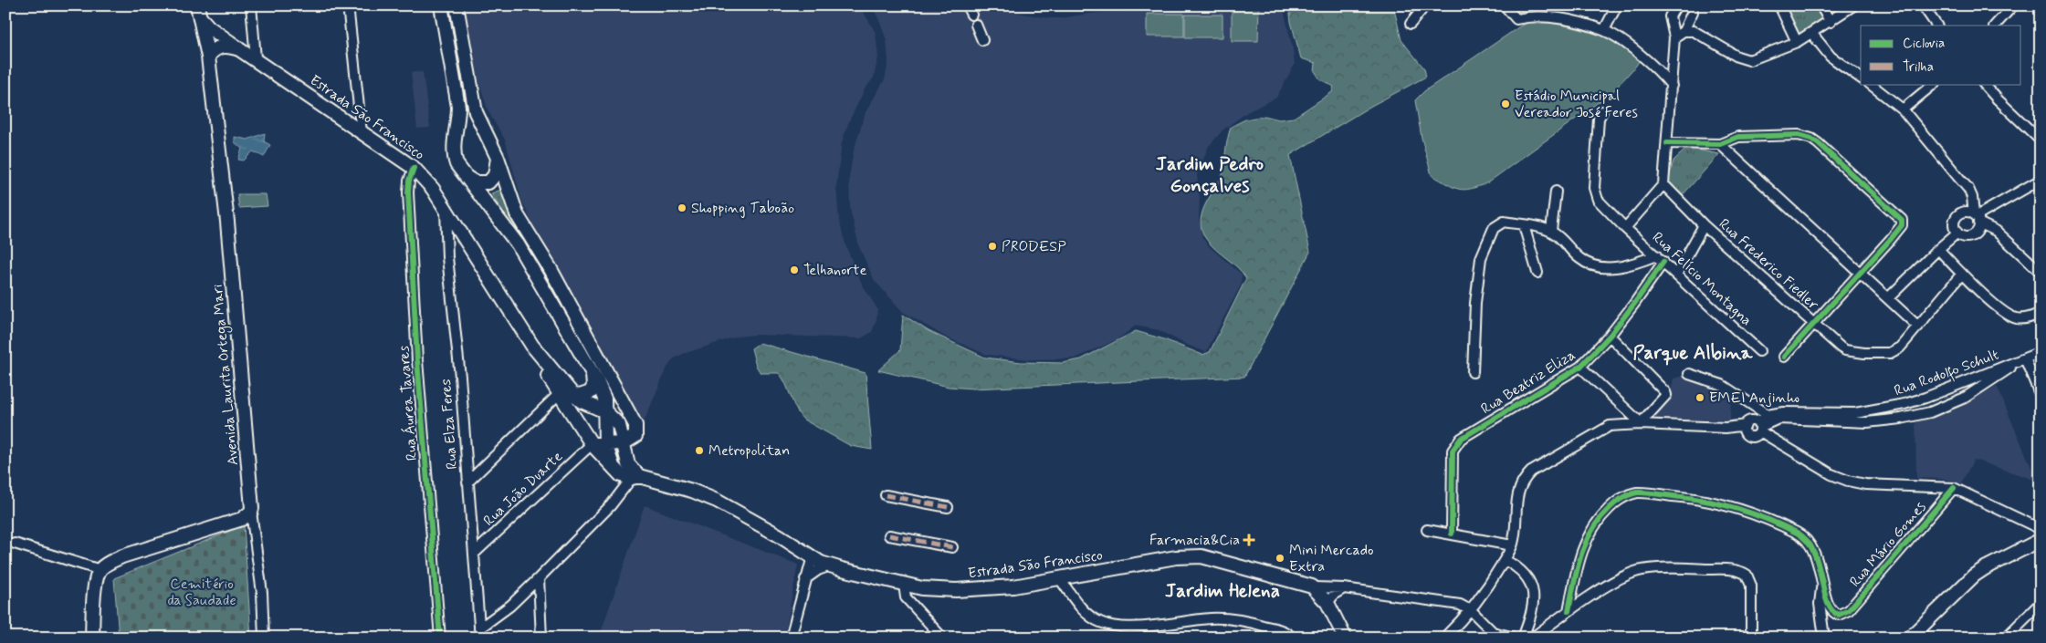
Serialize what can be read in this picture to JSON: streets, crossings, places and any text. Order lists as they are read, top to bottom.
{
  "streets": {
    "main road": ["Estrada São Francisco", "Avenida Laurita Ortega Mari"],
    "street": [
      "Rua Frederico Fiedler",
      "Rua Felício Montagna",
      "Rua Rodolfo Schult",
      "Rua Beatriz Eliza",
      "Rua Áurea Tavares",
      "Rua Elza Feres",
      "Rua João Duarte",
      "Rua Mário Gomes"
    ]
  },
  "crossings": [
    ["Estrada São Francisco", "Avenida Laurita Ortega Mari"],
    ["Estrada São Francisco", "Rua Áurea Tavares"],
    ["Estrada São Francisco", "Rua Elza Feres"],
    ["Estrada São Francisco", "Rua João Duarte"],
    ["Rua Felício Montagna", "Rua Beatriz Eliza"],
    ["Rua Elza Feres", "Rua João Duarte"]
  ],
  "districts": ["Jardim Pedro Gonçalves", "Parque Albina", "Jardim Helena"],
  "parks": ["Cemitério da Saudade"],
  "places": {
    "other": [
      "Estádio Municipal Vereador José Feres",
      "Shopping Taboão",
      "PRODESP",
      "Telhanorte",
      "EMEI Anjinho",
      "Metropolitan",
      "Mini Mercado Extra"
    ],
    "health": ["Farmacia&Cia"]
  },
  "legend": ["Ciclovia", "Trilha"]
}
